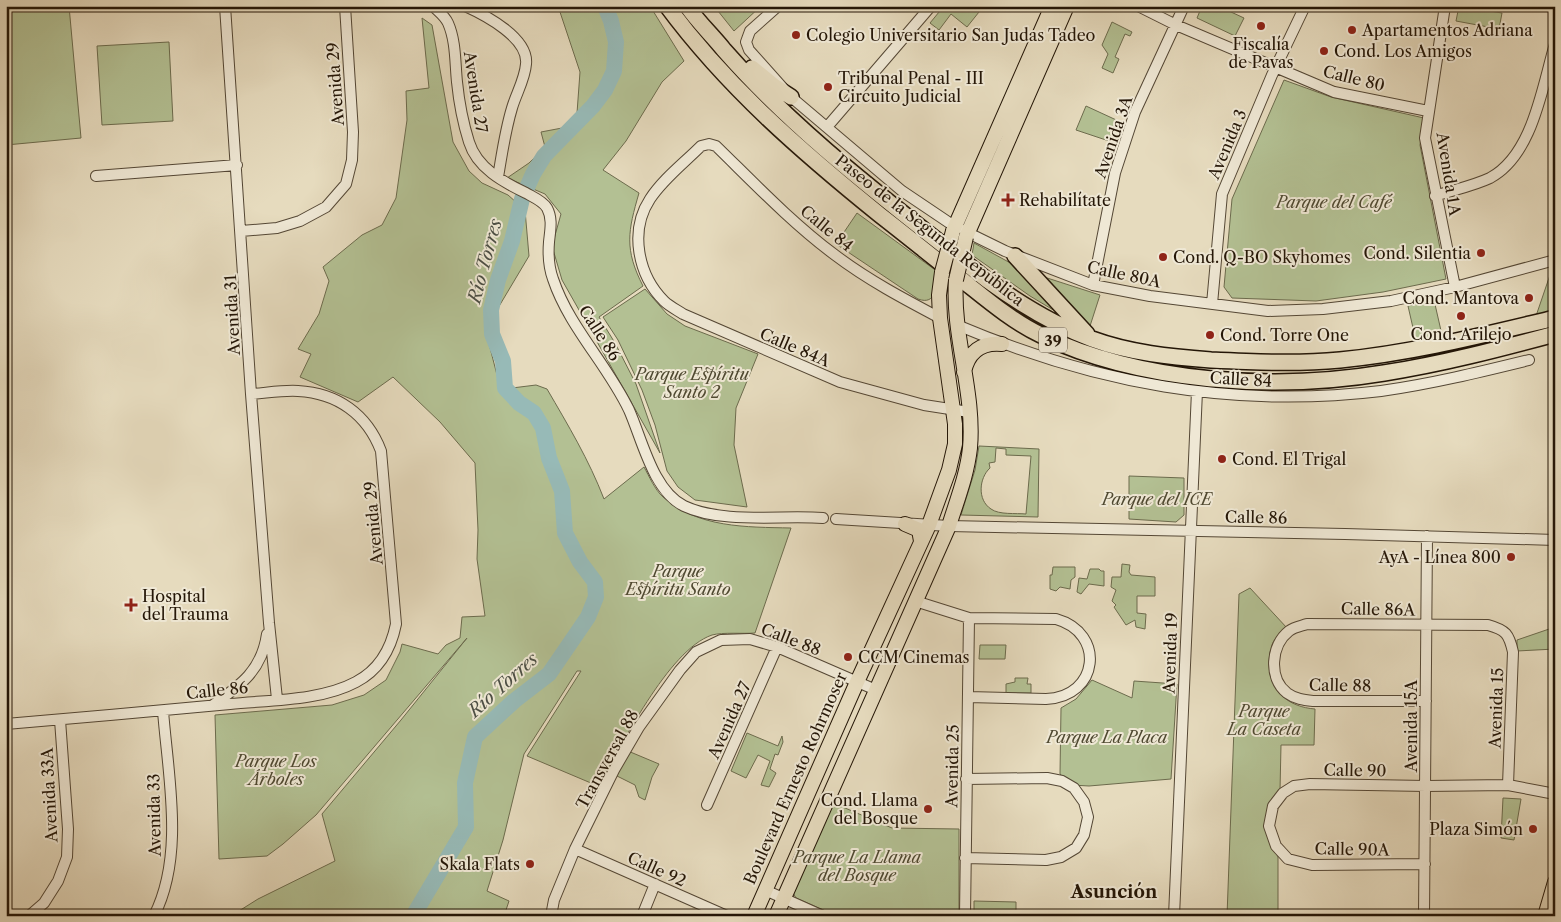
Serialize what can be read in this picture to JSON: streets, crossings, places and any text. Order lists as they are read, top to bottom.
{
  "streets": {
    "highway": ["Paseo de la Segunda República", "39"],
    "main road": ["Boulevard Ernesto Rohrmoser"],
    "street": [
      "Calle 80",
      "Avenida 29",
      "Avenida 27",
      "Avenida 3A",
      "Avenida 3",
      "Avenida 1A",
      "Calle 84",
      "Calle 80A",
      "Avenida 31",
      "Calle 86",
      "Calle 84A",
      "Calle 86A",
      "Calle 88",
      "Avenida 19",
      "Avenida 15",
      "Avenida 15A",
      "Transversal 88",
      "Avenida 25",
      "Calle 90",
      "Avenida 33A",
      "Avenida 33",
      "Calle 90A",
      "Calle 92"
    ]
  },
  "crossings": [
    ["Calle 80", "Avenida 3A"],
    ["Calle 80", "Avenida 3"],
    ["Calle 80", "Avenida 1A"],
    ["Avenida 29", "Avenida 31"],
    ["Avenida 29", "Calle 86"],
    ["Avenida 27", "Calle 86"],
    ["Avenida 27", "Calle 88"],
    ["Avenida 3A", "Calle 80A"],
    ["Avenida 3", "Calle 80A"],
    ["Avenida 1A", "Calle 80A"],
    ["Calle 84", "Calle 84A"],
    ["Calle 84", "Avenida 19"],
    ["Calle 84", "Boulevard Ernesto Rohrmoser"],
    ["Calle 80A", "Boulevard Ernesto Rohrmoser"],
    ["Avenida 31", "Calle 86"],
    ["Calle 86", "Avenida 19"],
    ["Calle 86", "Avenida 15A"],
    ["Calle 86", "Boulevard Ernesto Rohrmoser"],
    ["Calle 86", "Avenida 33A"],
    ["Calle 86", "Avenida 33"],
    ["Calle 84A", "Boulevard Ernesto Rohrmoser"],
    ["Calle 86A", "Calle 88"],
    ["Calle 86A", "Avenida 15"],
    ["Calle 86A", "Avenida 15A"],
    ["Calle 88", "Avenida 15A"],
    ["Calle 88", "Transversal 88"],
    ["Calle 88", "Boulevard Ernesto Rohrmoser"],
    ["Avenida 15", "Calle 90"],
    ["Avenida 15A", "Calle 90"],
    ["Avenida 15A", "Calle 90A"],
    ["Transversal 88", "Calle 92"],
    ["Calle 90", "Calle 90A"]
  ],
  "districts": ["Asunción"],
  "water": ["Río Torres"],
  "parks": [
    "Parque del Café",
    "Parque Espíritu Santo 2",
    "Parque del ICE",
    "Parque Espíritu Santo",
    "Parque La Caseta",
    "Parque La Placa",
    "Parque Los Árboles",
    "Parque La Llama del Bosque"
  ],
  "places": {
    "other": [
      "Fiscalía de Pavas",
      "Apartamentos Adriana",
      "Colegio Universitario San Judas Tadeo",
      "Cond. Los Amigos",
      "Tribunal Penal - III Circuito Judicial",
      "Cond. Silentia",
      "Cond. Q-BO Skyhomes",
      "Cond. Mantova",
      "Cond. Arilejo",
      "Cond. Torre One",
      "Cond. El Trigal",
      "AyA - Línea 800",
      "CCM Cinemas",
      "Cond. Llama del Bosque",
      "Plaza Simón",
      "Skala Flats"
    ],
    "health": ["Rehabilítate", "Hospital del Trauma"]
  }
}
